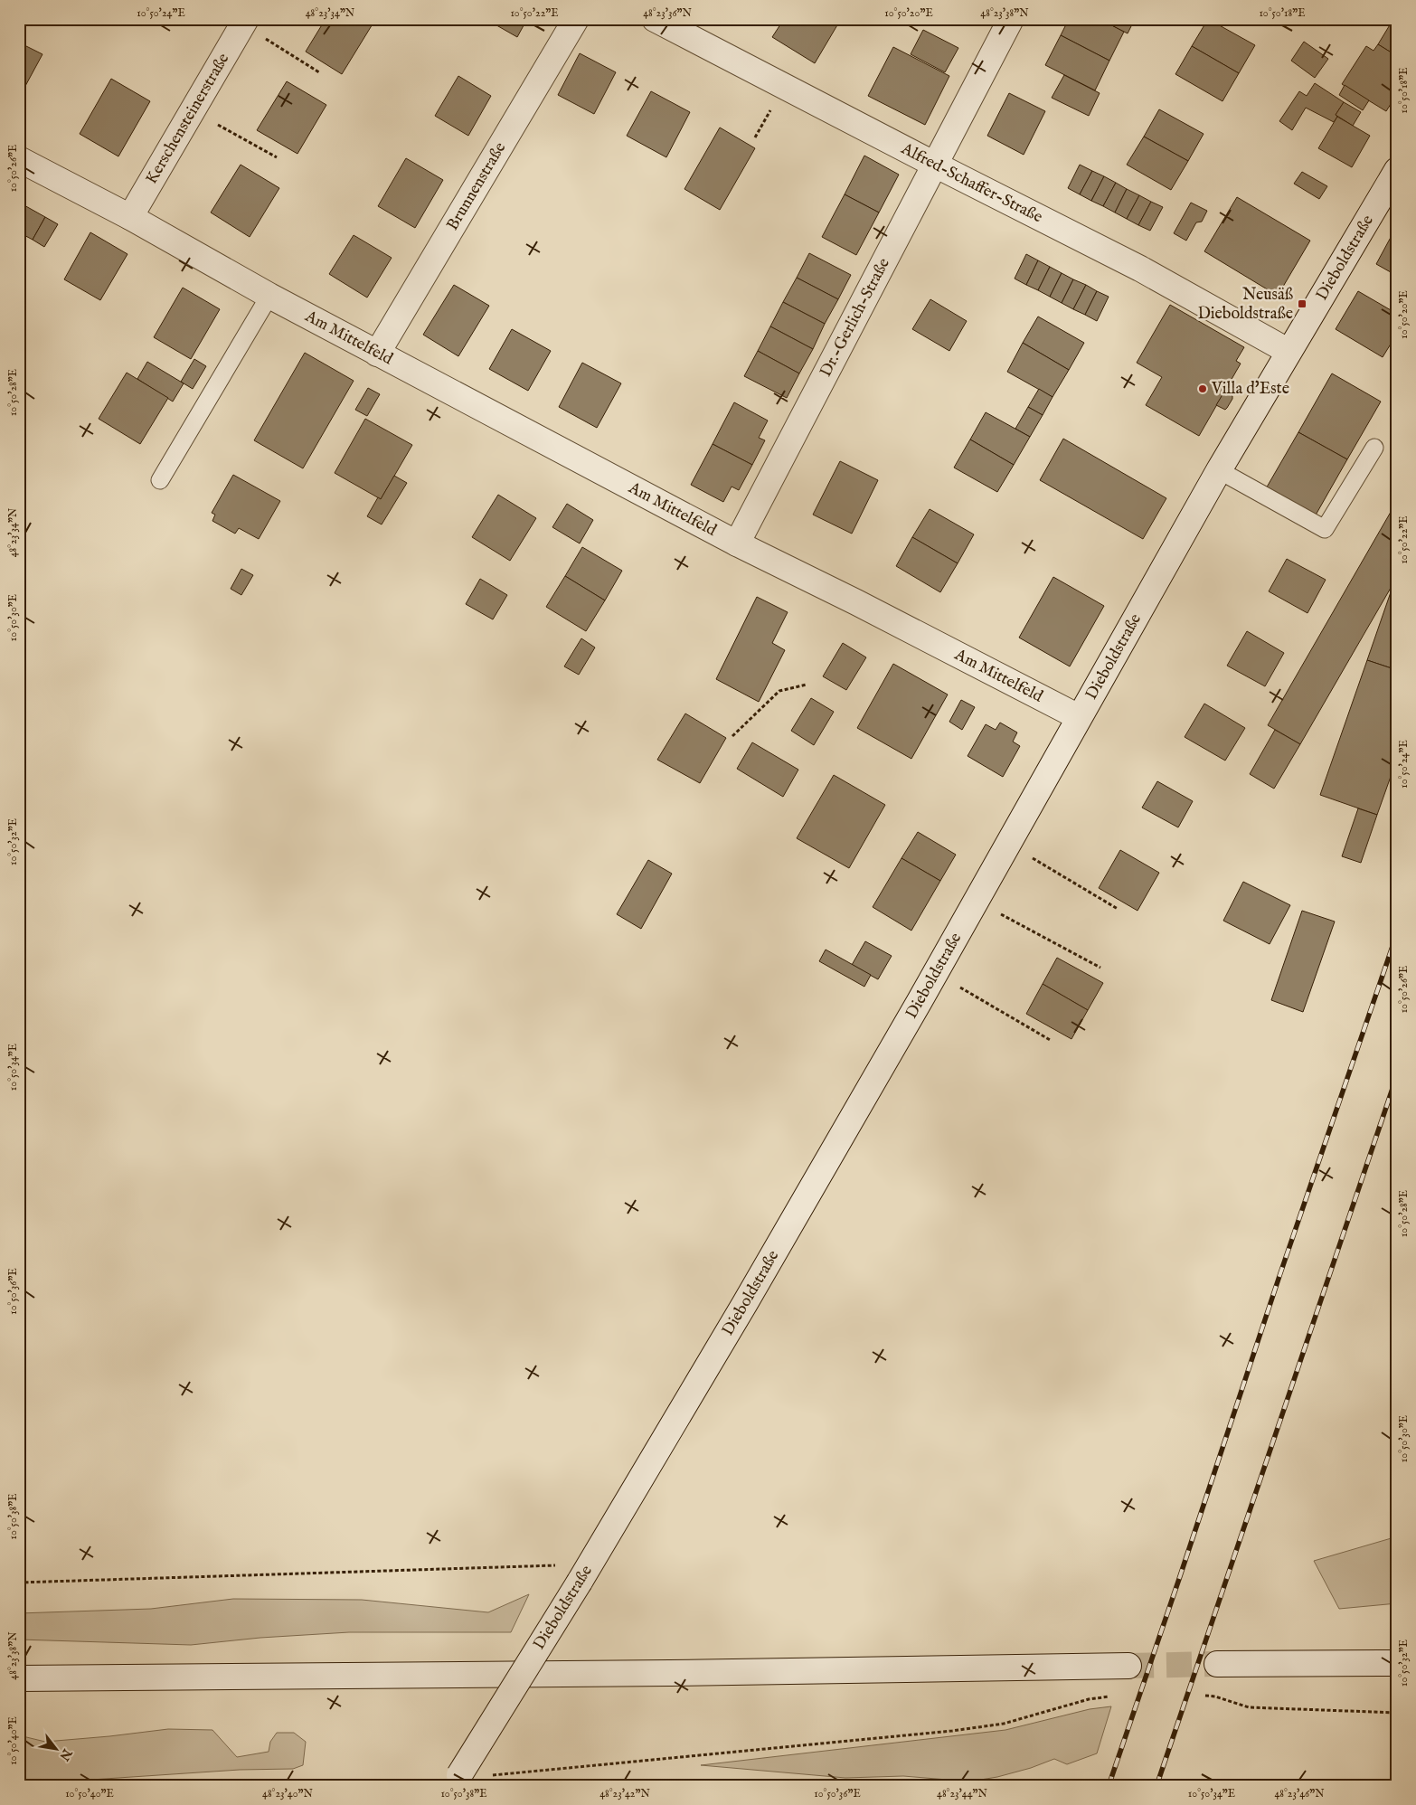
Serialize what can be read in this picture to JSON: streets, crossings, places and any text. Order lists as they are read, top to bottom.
{
  "streets": {
    "street": [
      "Kerschensteinerstraße",
      "Alfred-Schaffer-Straße",
      "Brunnenstraße",
      "Dieboldstraße",
      "Dr.-Gerlich-Straße",
      "Am Mittelfeld"
    ]
  },
  "crossings": [
    ["Kerschensteinerstraße", "Am Mittelfeld"],
    ["Alfred-Schaffer-Straße", "Dieboldstraße"],
    ["Alfred-Schaffer-Straße", "Dr.-Gerlich-Straße"],
    ["Brunnenstraße", "Am Mittelfeld"],
    ["Dieboldstraße", "Am Mittelfeld"],
    ["Dr.-Gerlich-Straße", "Am Mittelfeld"]
  ],
  "places": {
    "transit": ["Neusäß Dieboldstraße"],
    "other": ["Villa d'Este"]
  },
  "north": "bottom right",
  "coordinates": [
    "10°50'24\"E",
    "48°23'34\"N",
    "10°50'22\"E",
    "48°23'36\"N",
    "10°50'20\"E",
    "48°23'38\"N",
    "10°50'18\"E",
    "10°50'26\"E",
    "10°50'28\"E",
    "10°50'30\"E",
    "10°50'32\"E",
    "10°50'34\"E",
    "10°50'36\"E",
    "10°50'38\"E",
    "10°50'40\"E",
    "48°23'40\"N",
    "48°23'42\"N",
    "48°23'44\"N",
    "48°23'46\"N"
  ]
}
